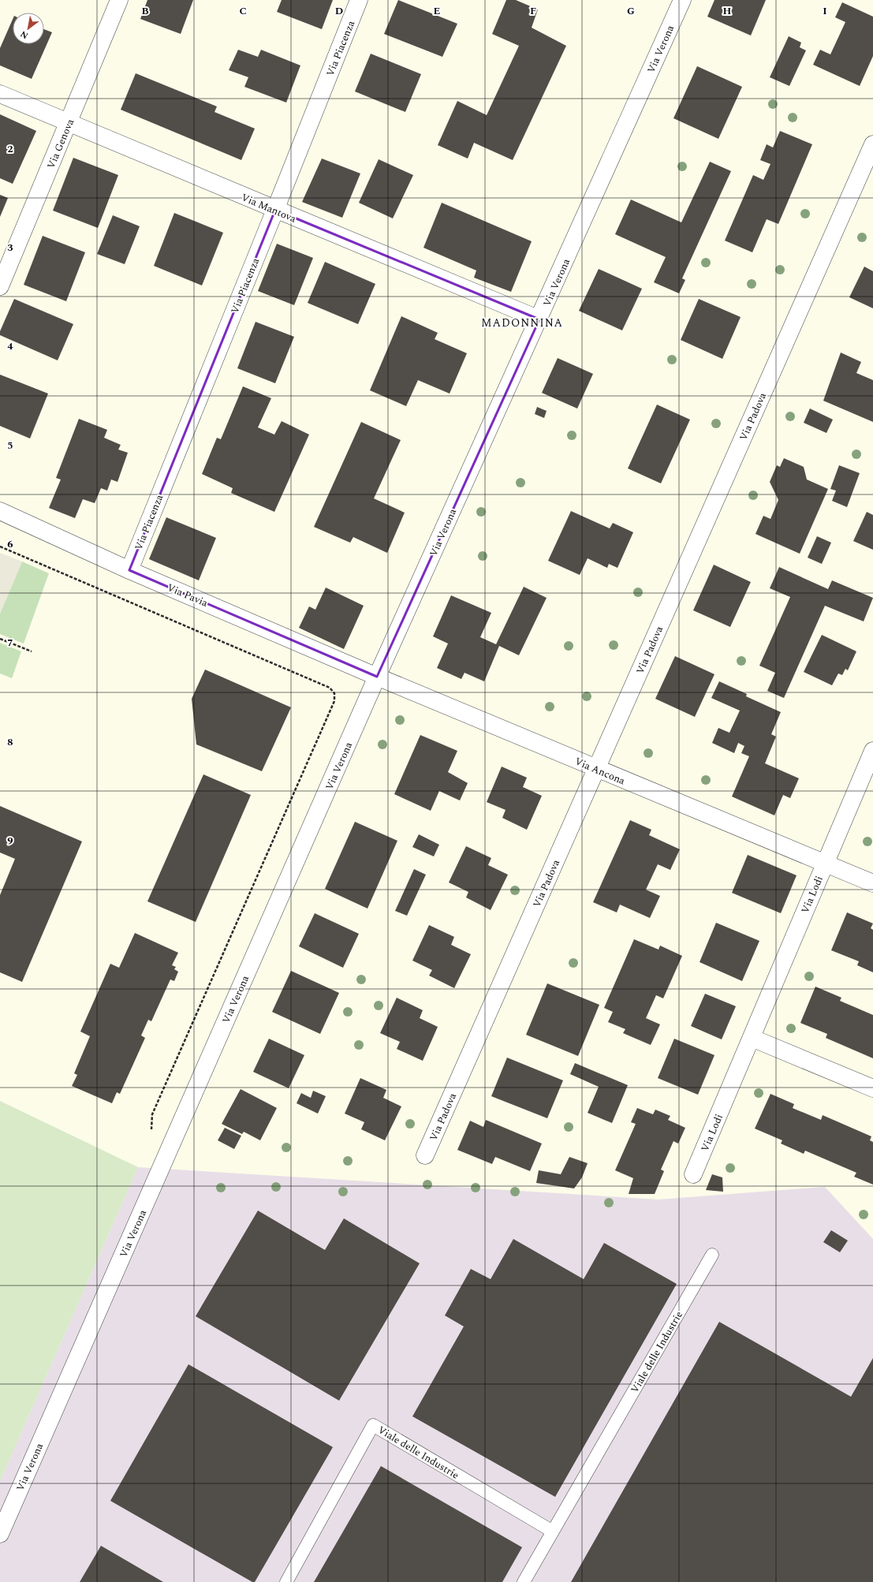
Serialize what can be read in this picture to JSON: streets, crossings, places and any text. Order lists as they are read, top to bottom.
{
  "streets": {
    "street": [
      "Via Piacenza",
      "Via Verona",
      "Via Genova",
      "Via Mantova",
      "Via Padova",
      "Via Pavia",
      "Via Ancona",
      "Via Lodi"
    ],
    "lane": ["Viale delle Industrie"]
  },
  "crossings": [
    ["Via Piacenza", "Via Mantova"],
    ["Via Piacenza", "Via Pavia"],
    ["Via Verona", "Via Mantova"],
    ["Via Verona", "Via Pavia"],
    ["Via Verona", "Via Ancona"],
    ["Via Genova", "Via Mantova"],
    ["Via Padova", "Via Ancona"],
    ["Via Pavia", "Via Ancona"],
    ["Via Ancona", "Via Lodi"]
  ],
  "districts": ["MADONNINA"],
  "north": "bottom left",
  "grid": {
    "columns": [
      "B",
      "C",
      "D",
      "E",
      "F",
      "G",
      "H",
      "I"
    ],
    "rows": [
      "2",
      "3",
      "4",
      "5",
      "6",
      "7",
      "8",
      "9"
    ]
  }
}
